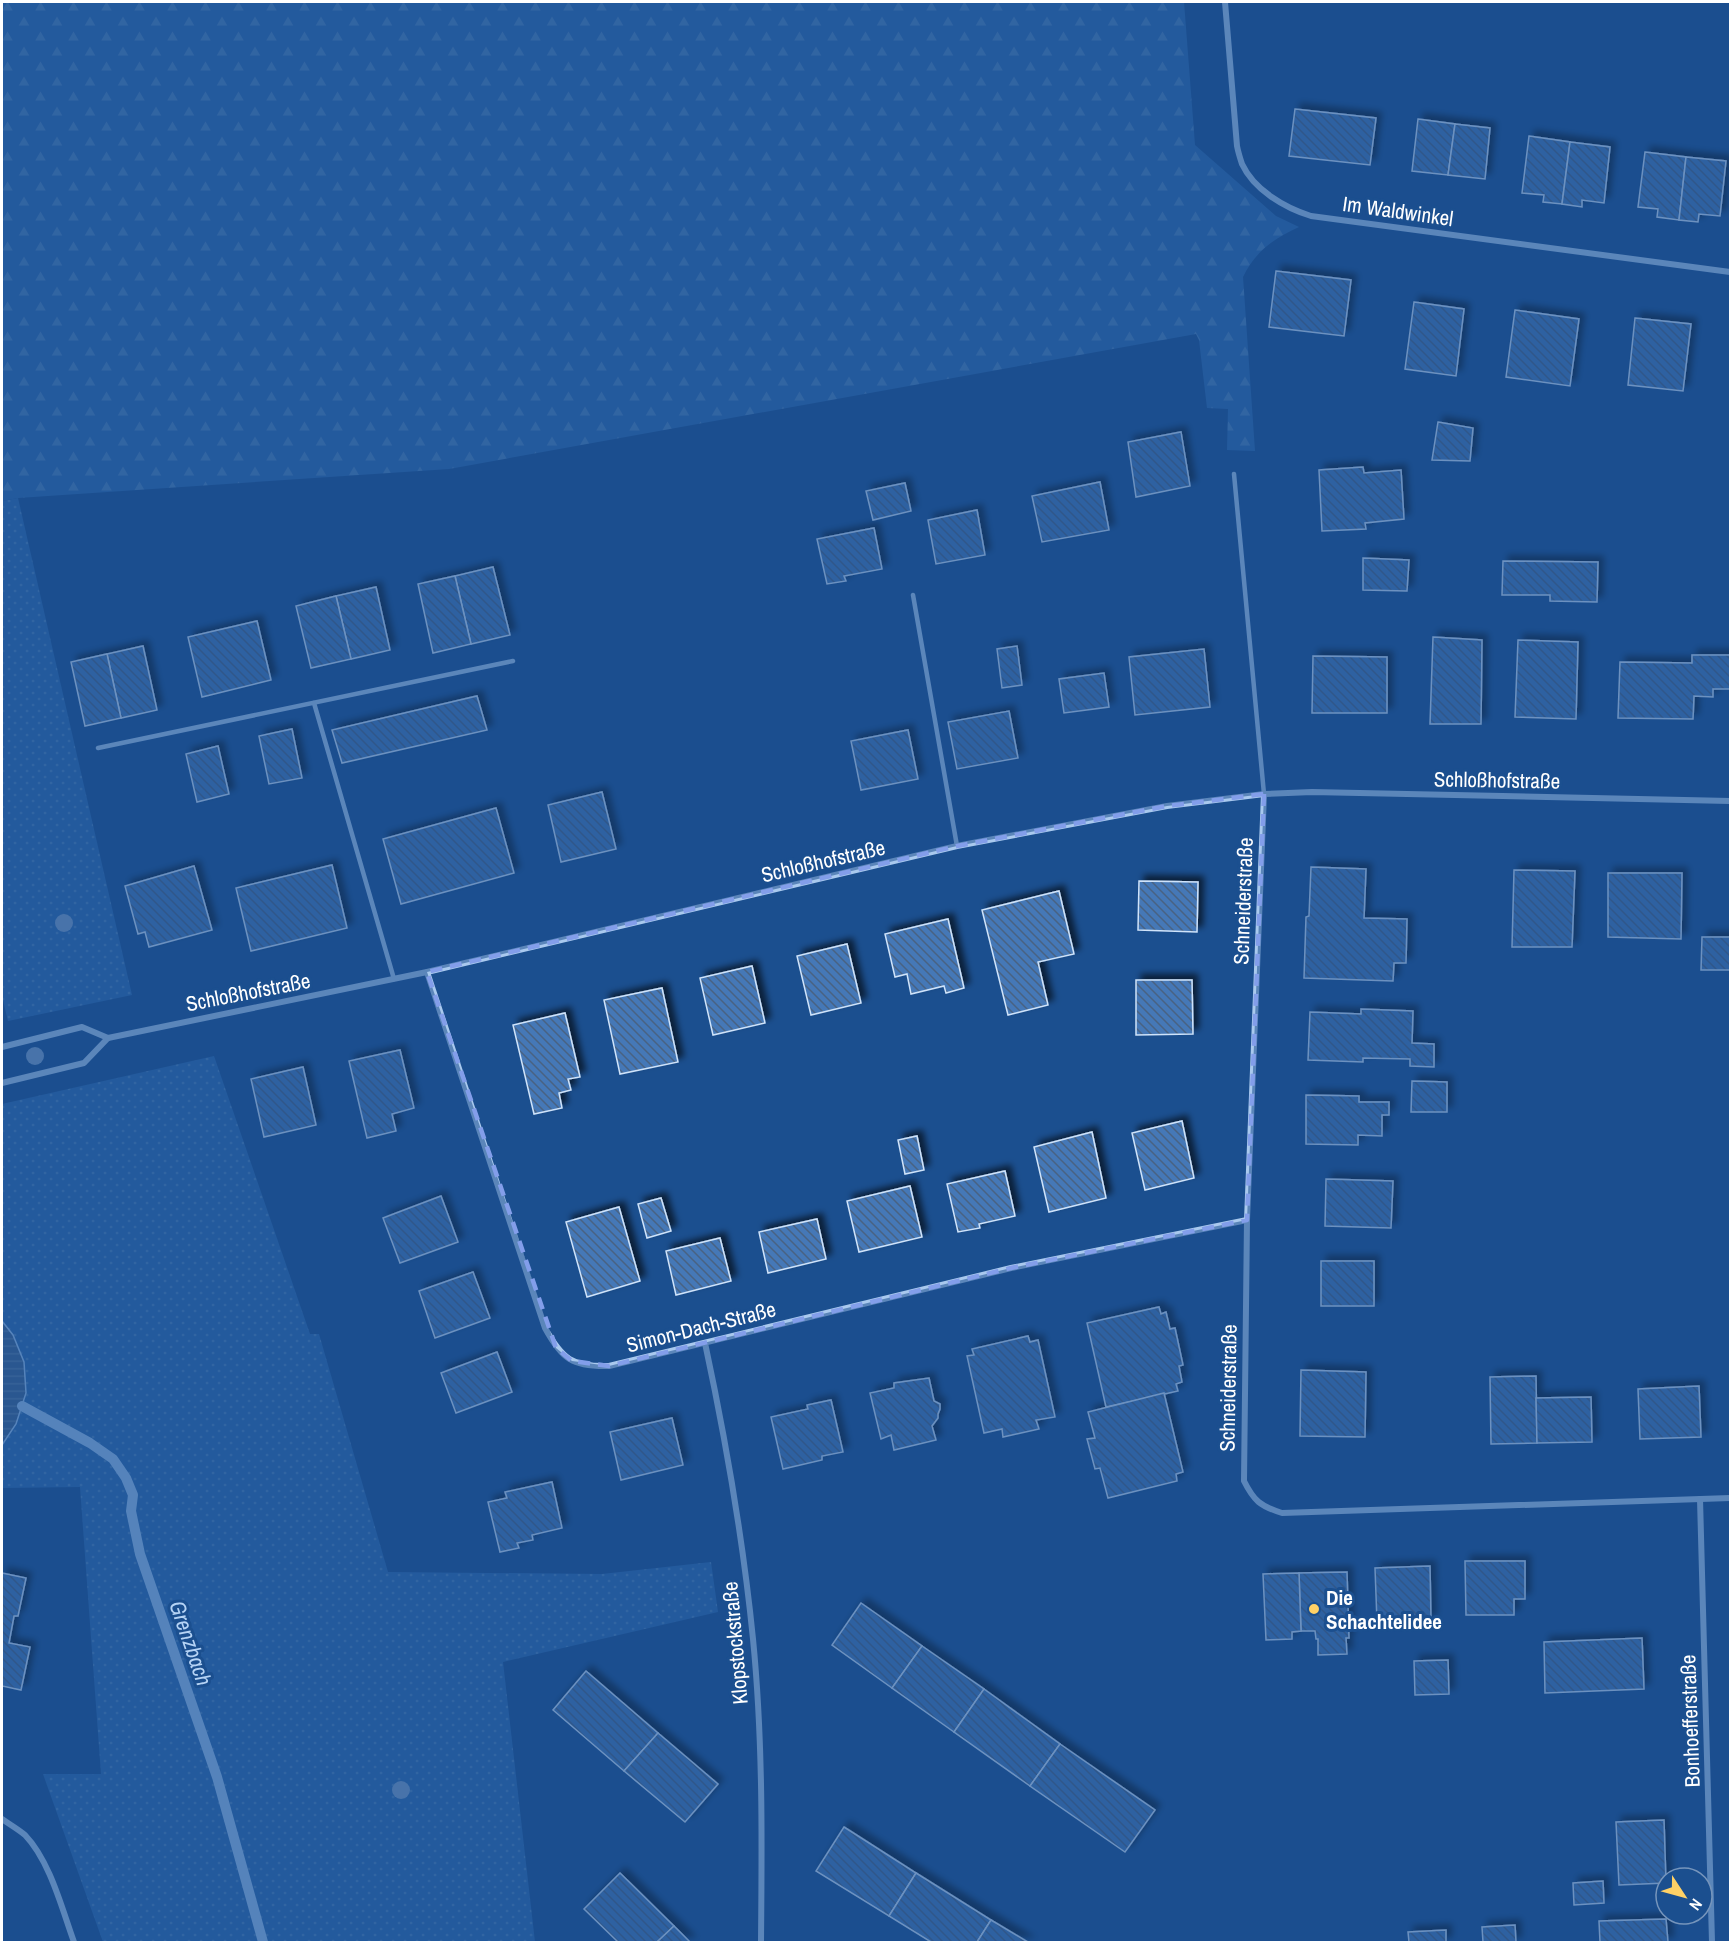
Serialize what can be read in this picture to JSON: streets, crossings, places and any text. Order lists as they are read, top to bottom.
{
  "streets": {
    "street": [
      "Im Waldwinkel",
      "Schloßhofstraße",
      "Schneiderstraße",
      "Simon-Dach-Straße",
      "Klopstockstraße",
      "Bonhoefferstraße"
    ]
  },
  "crossings": [
    ["Schloßhofstraße", "Schneiderstraße"],
    ["Schloßhofstraße", "Simon-Dach-Straße"],
    ["Schneiderstraße", "Simon-Dach-Straße"],
    ["Schneiderstraße", "Bonhoefferstraße"],
    ["Simon-Dach-Straße", "Klopstockstraße"]
  ],
  "water": ["Grenzbach"],
  "places": ["Die Schachtelidee"],
  "north": "bottom right"
}
